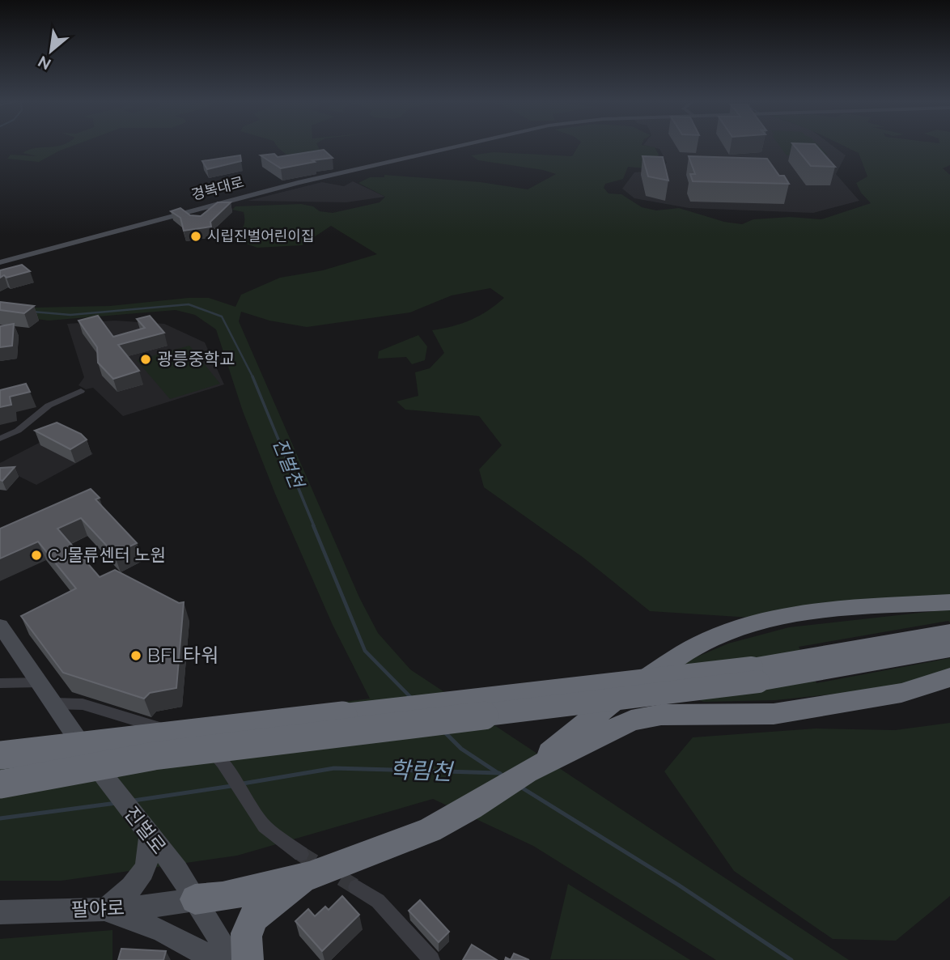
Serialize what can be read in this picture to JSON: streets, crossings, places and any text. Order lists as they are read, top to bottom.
{
  "streets": {
    "street": ["경복대로", "진벌로", "팔야로"]
  },
  "crossings": [
    ["진벌로", "팔야로"]
  ],
  "water": ["진벌천", "학림천"],
  "places": [
    "시립진벌어린이집",
    "광릉중학교",
    "CJ물류센터 노원",
    "BFL타워"
  ],
  "north": "bottom left"
}
